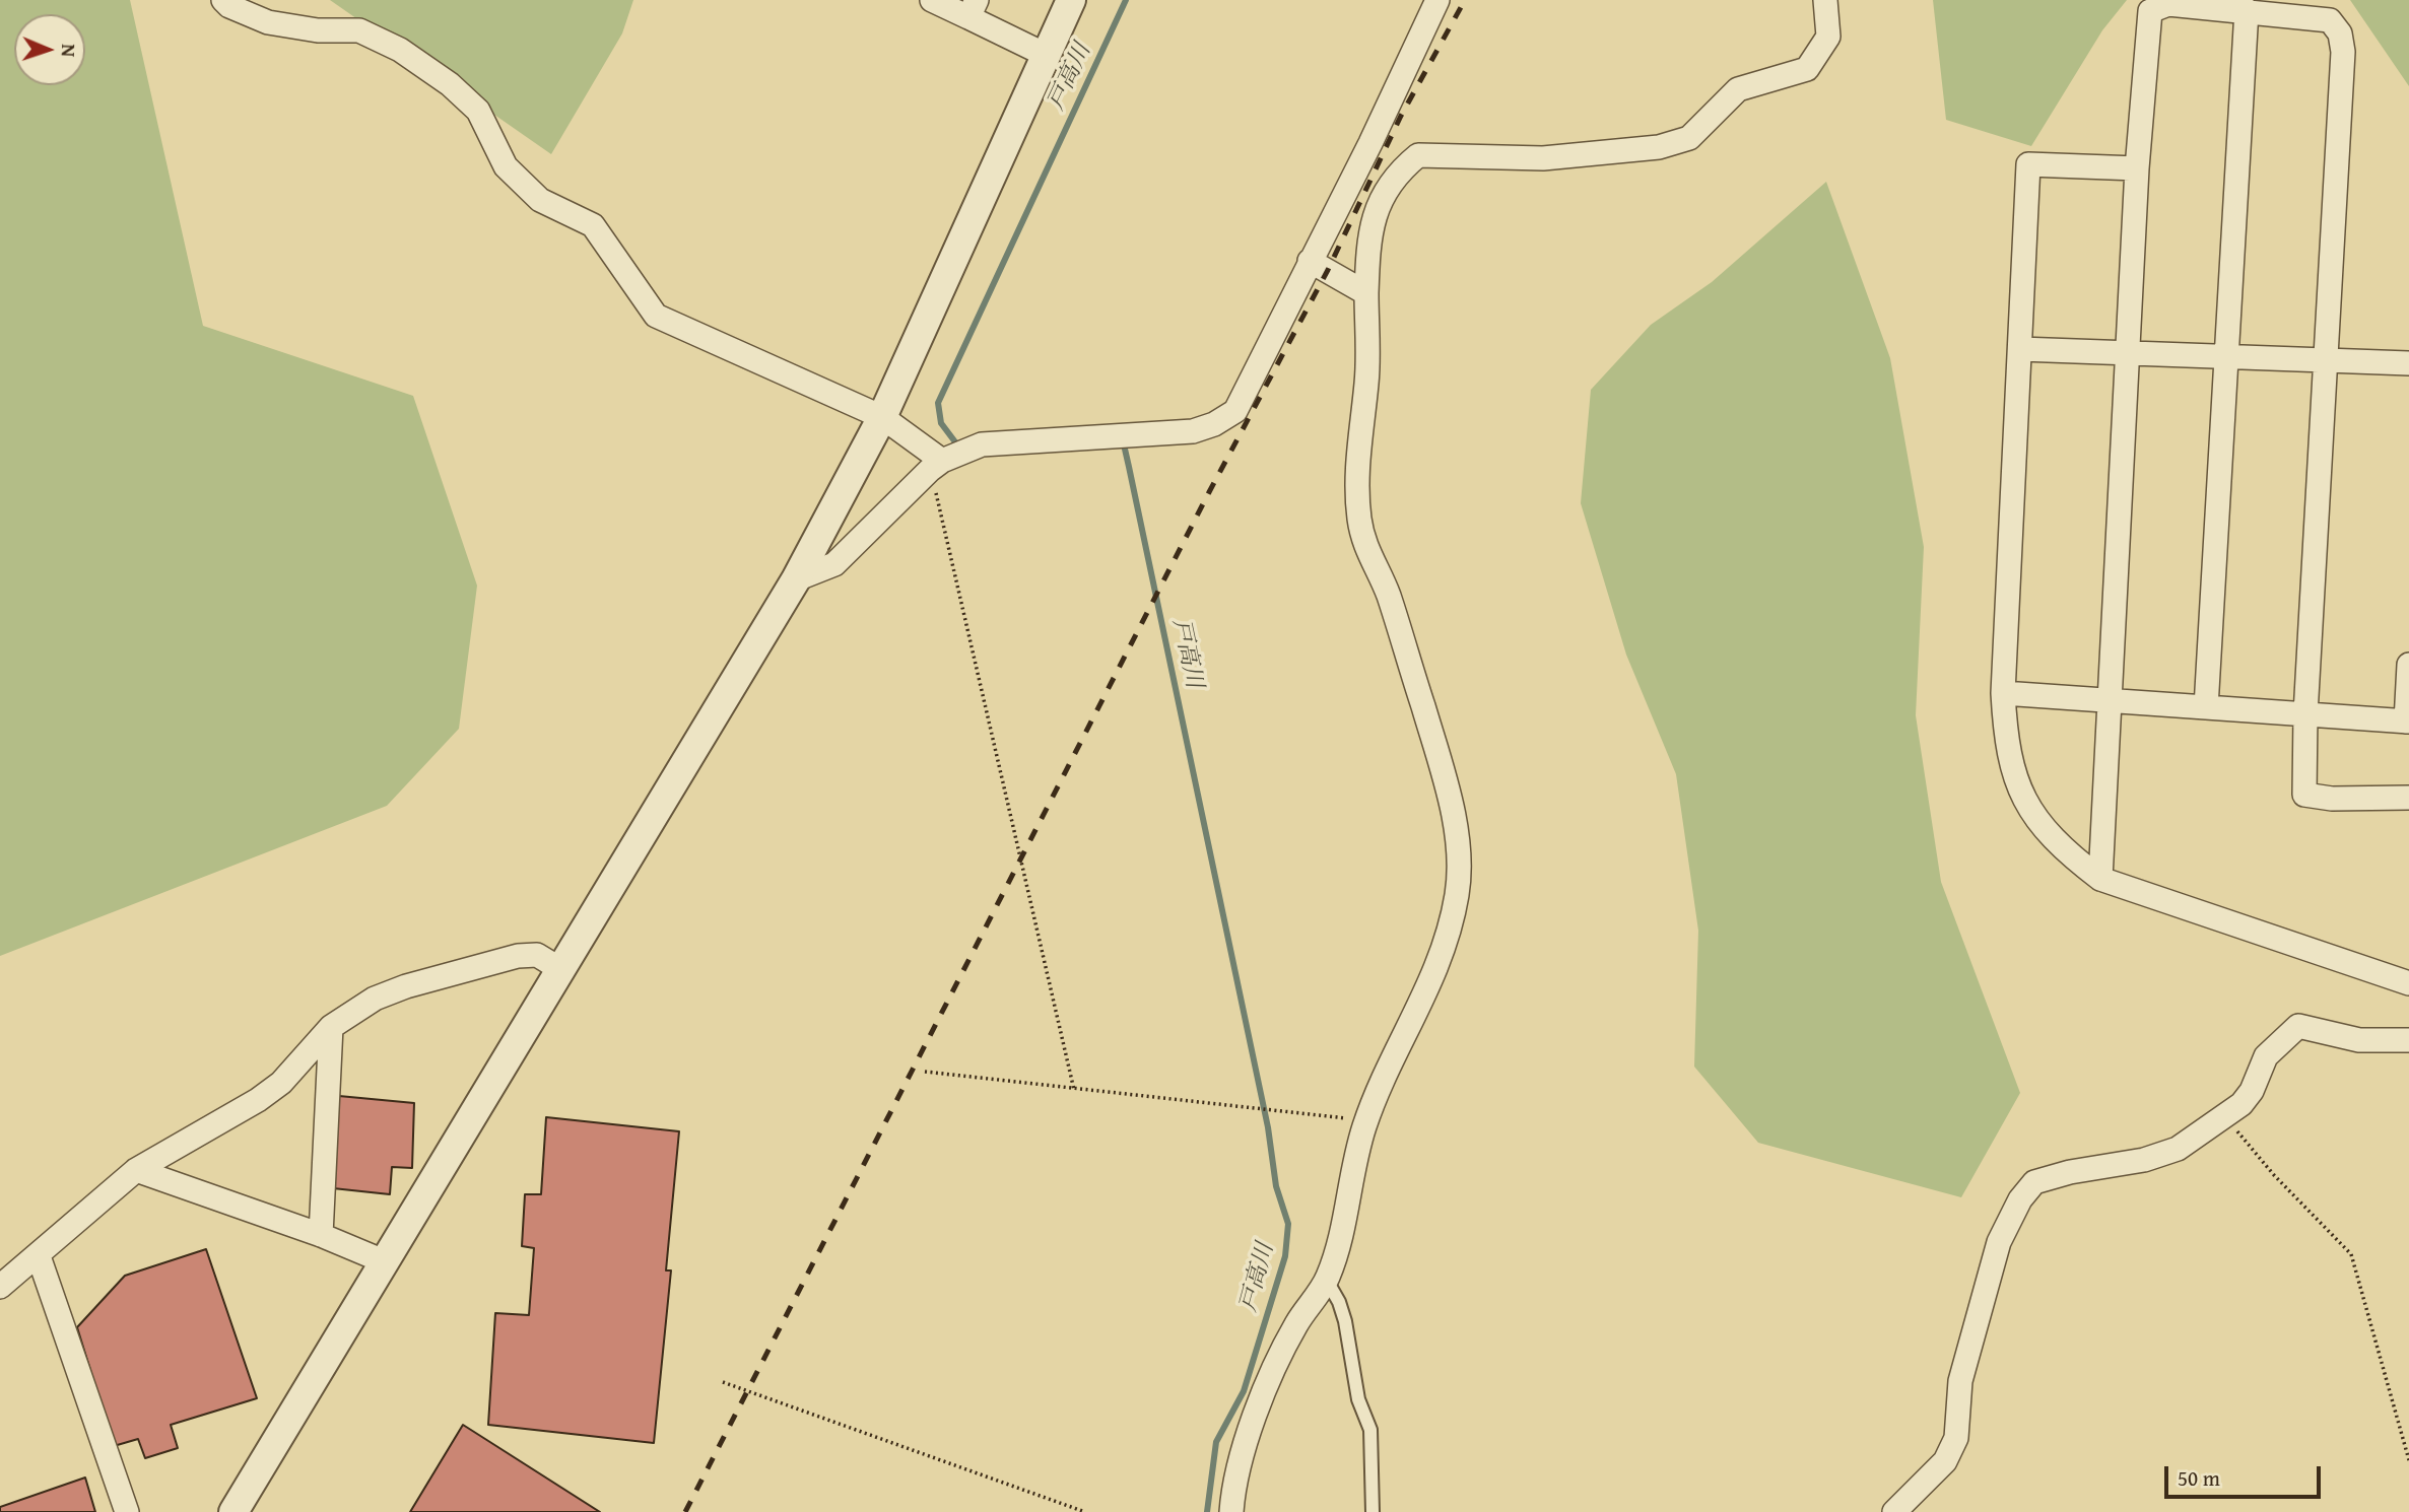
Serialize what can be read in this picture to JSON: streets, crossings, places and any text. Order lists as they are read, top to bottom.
{
  "water": ["戸高川"],
  "scale_bar": "50 m",
  "north": "right"
}
